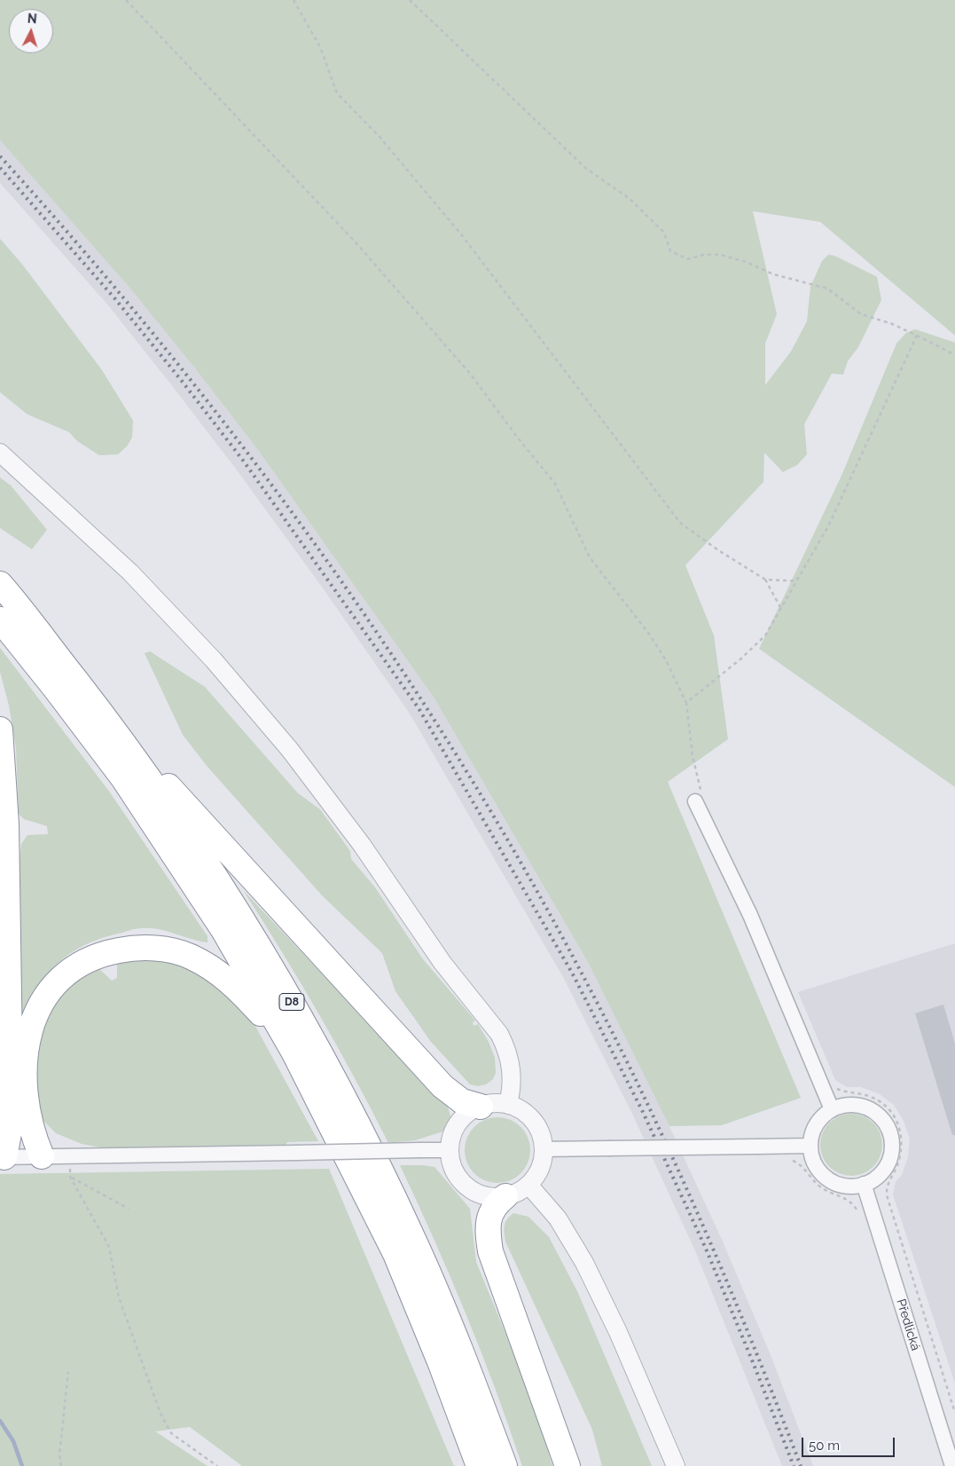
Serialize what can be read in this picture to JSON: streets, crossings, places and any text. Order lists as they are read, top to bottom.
{
  "streets": {
    "highway": ["D8"],
    "street": ["Předlická"]
  },
  "scale_bar": "50 m",
  "north": "top"
}
